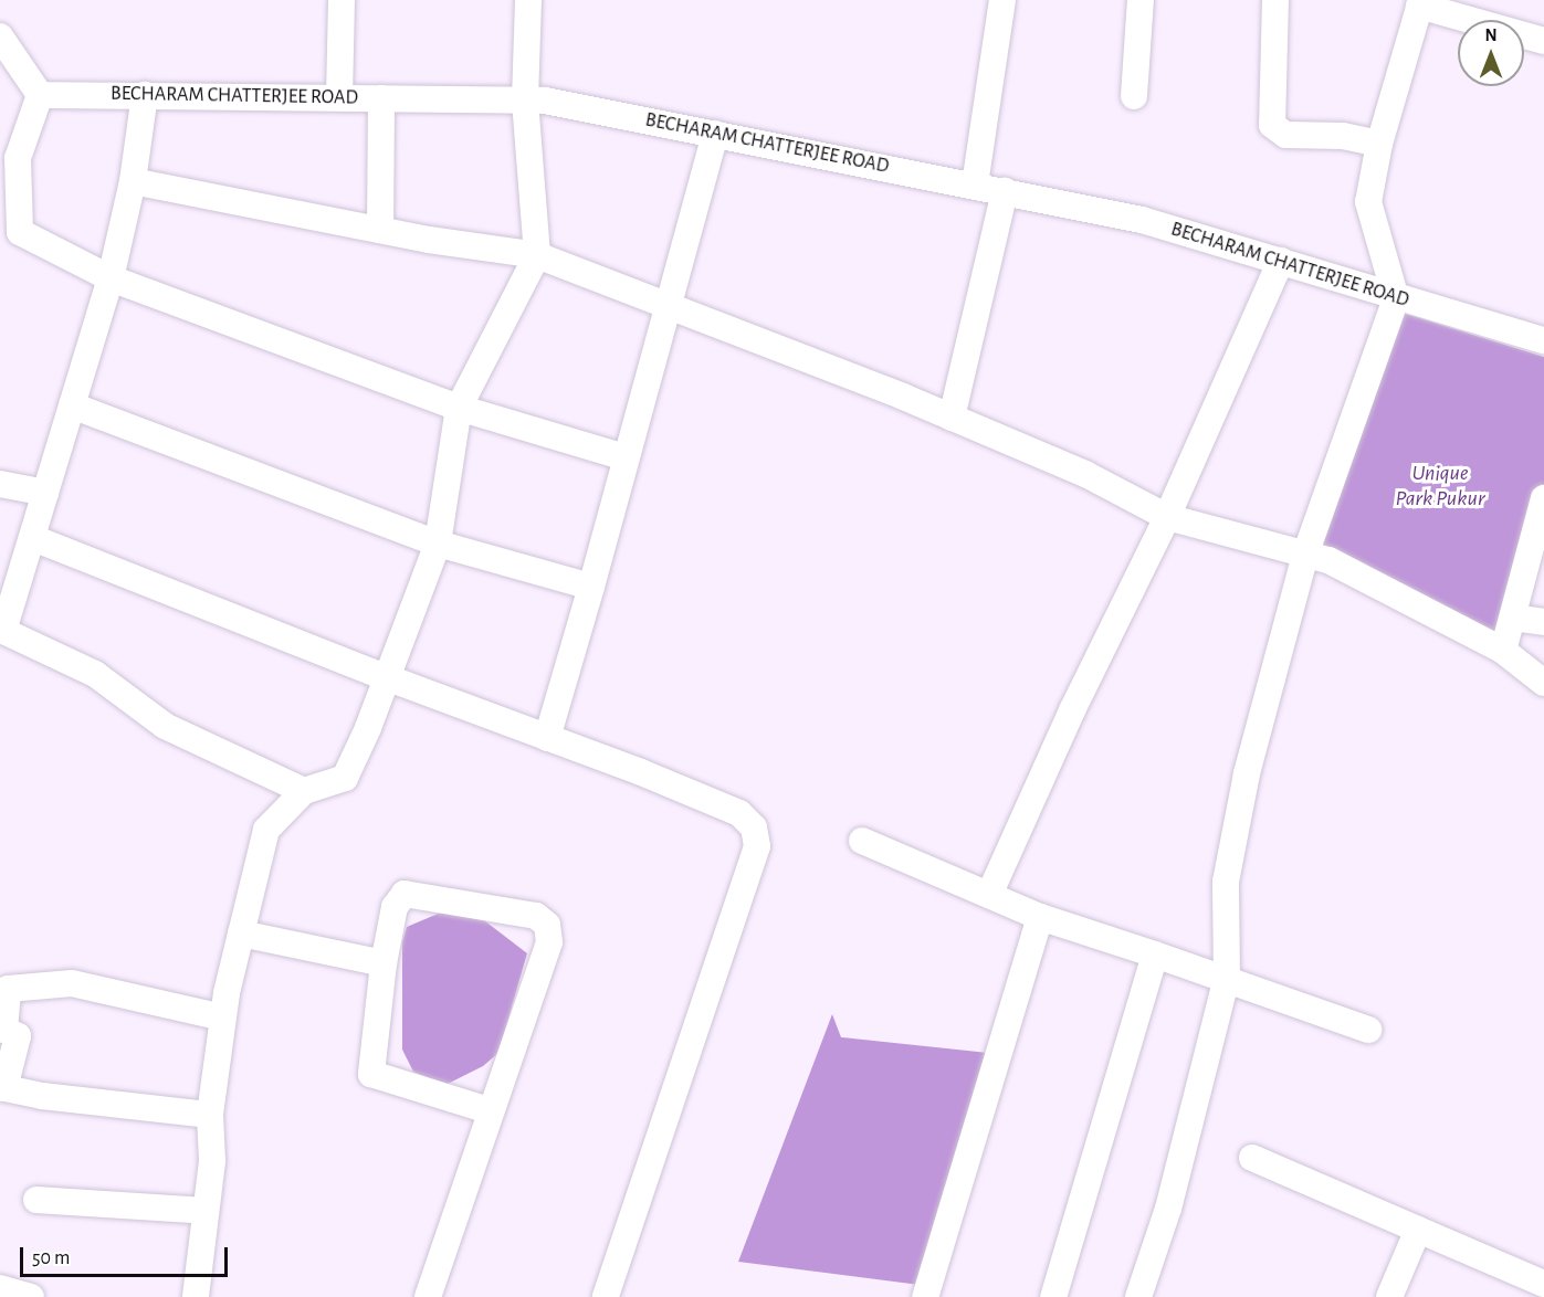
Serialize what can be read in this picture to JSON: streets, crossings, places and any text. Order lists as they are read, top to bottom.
{
  "streets": {
    "street": ["BECHARAM CHATTERJEE ROAD"]
  },
  "water": ["Unique Park Pukur"],
  "scale_bar": "50 m",
  "north": "top"
}
